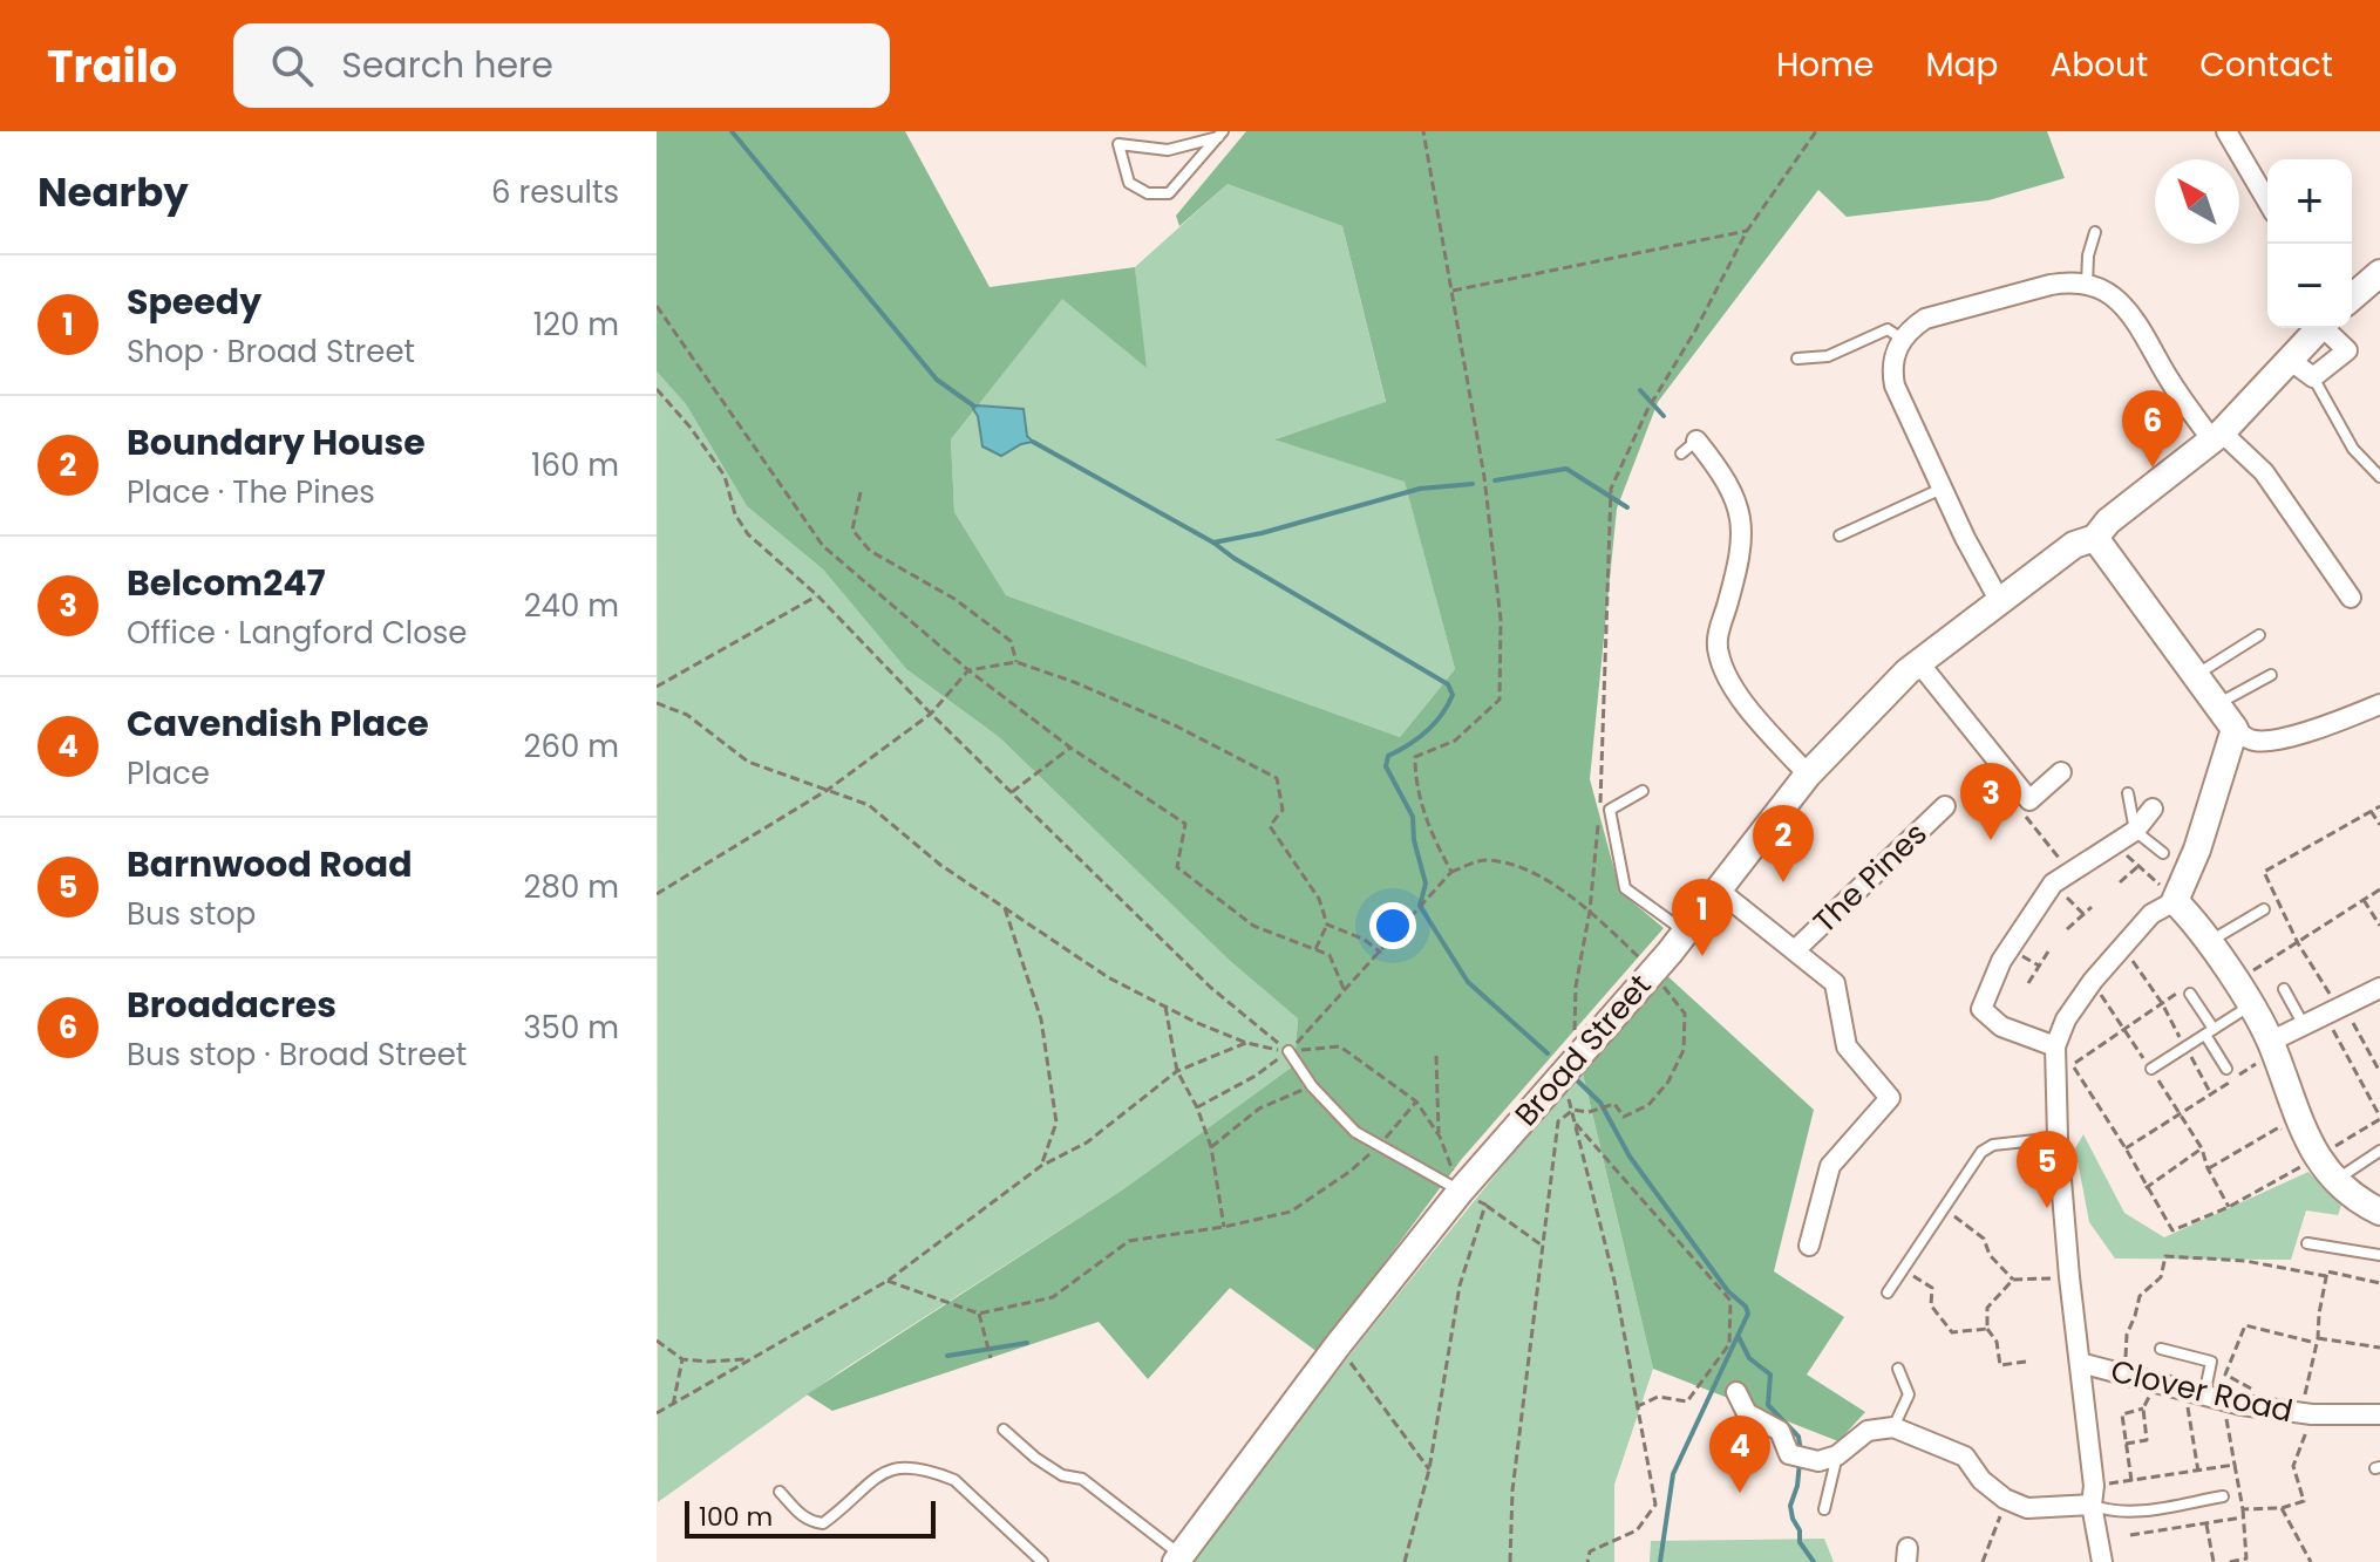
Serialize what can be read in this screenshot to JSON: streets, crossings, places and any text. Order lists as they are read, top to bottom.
{
  "streets": {
    "street": ["The Pines", "Broad Street", "Clover Road"]
  },
  "crossings": [
    ["The Pines", "Broad Street"]
  ],
  "scale_bar": "100 m",
  "north": "top left",
  "page": {
    "header": "Trailo",
    "search": "Search here",
    "nav": [
      "Home",
      "Map",
      "About",
      "Contact"
    ],
    "heading": ["Nearby", "6 results"],
    "map_buttons": ["+", "−"],
    "list": [
      {
        "mark": "1",
        "name": "Speedy",
        "note": "Shop · Broad Street",
        "value": "120 m"
      },
      {
        "mark": "2",
        "name": "Boundary House",
        "note": "Place · The Pines",
        "value": "160 m"
      },
      {
        "mark": "3",
        "name": "Belcom247",
        "note": "Office · Langford Close",
        "value": "240 m"
      },
      {
        "mark": "4",
        "name": "Cavendish Place",
        "note": "Place",
        "value": "260 m"
      },
      {
        "mark": "5",
        "name": "Barnwood Road",
        "note": "Bus stop",
        "value": "280 m"
      },
      {
        "mark": "6",
        "name": "Broadacres",
        "note": "Bus stop · Broad Street",
        "value": "350 m"
      }
    ],
    "pins": [
      "6",
      "3",
      "2",
      "1",
      "5",
      "4"
    ],
    "scale": "100 m"
  }
}
